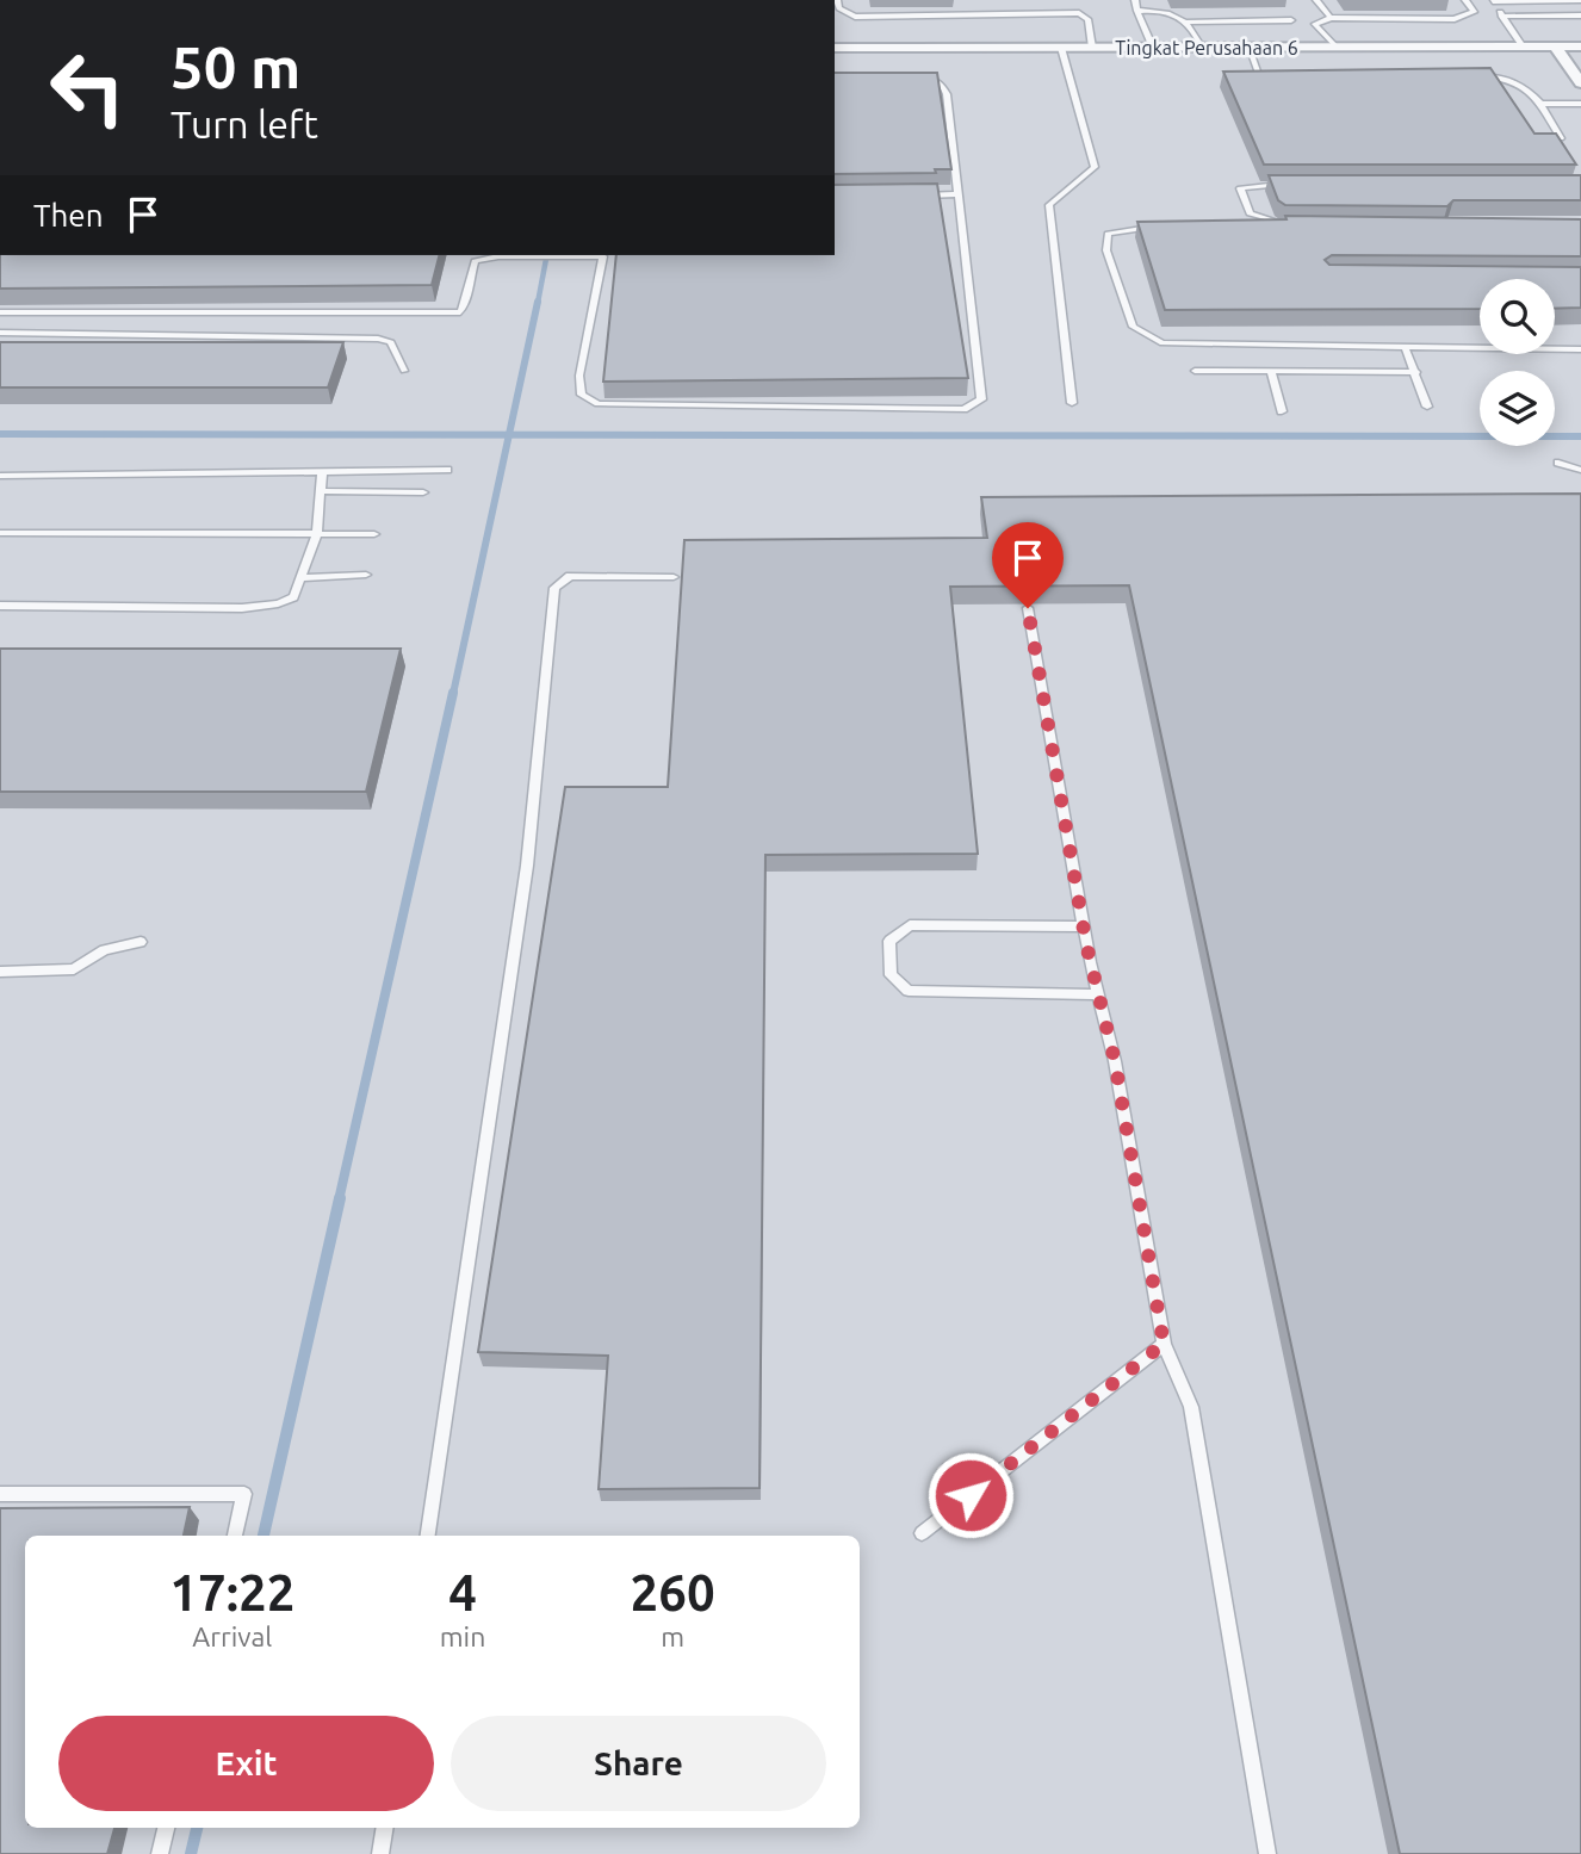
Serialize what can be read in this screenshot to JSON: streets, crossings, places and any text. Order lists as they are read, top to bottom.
{
  "streets": {
    "street": ["Tingkat Perusahaan 6"]
  },
  "page": {
    "turn": ["50 m", "Turn left"],
    "then": "Then",
    "eta": [
      "17:22",
      "Arrival",
      "4",
      "min",
      "260",
      "m"
    ],
    "buttons": ["Exit", "Share"]
  }
}
